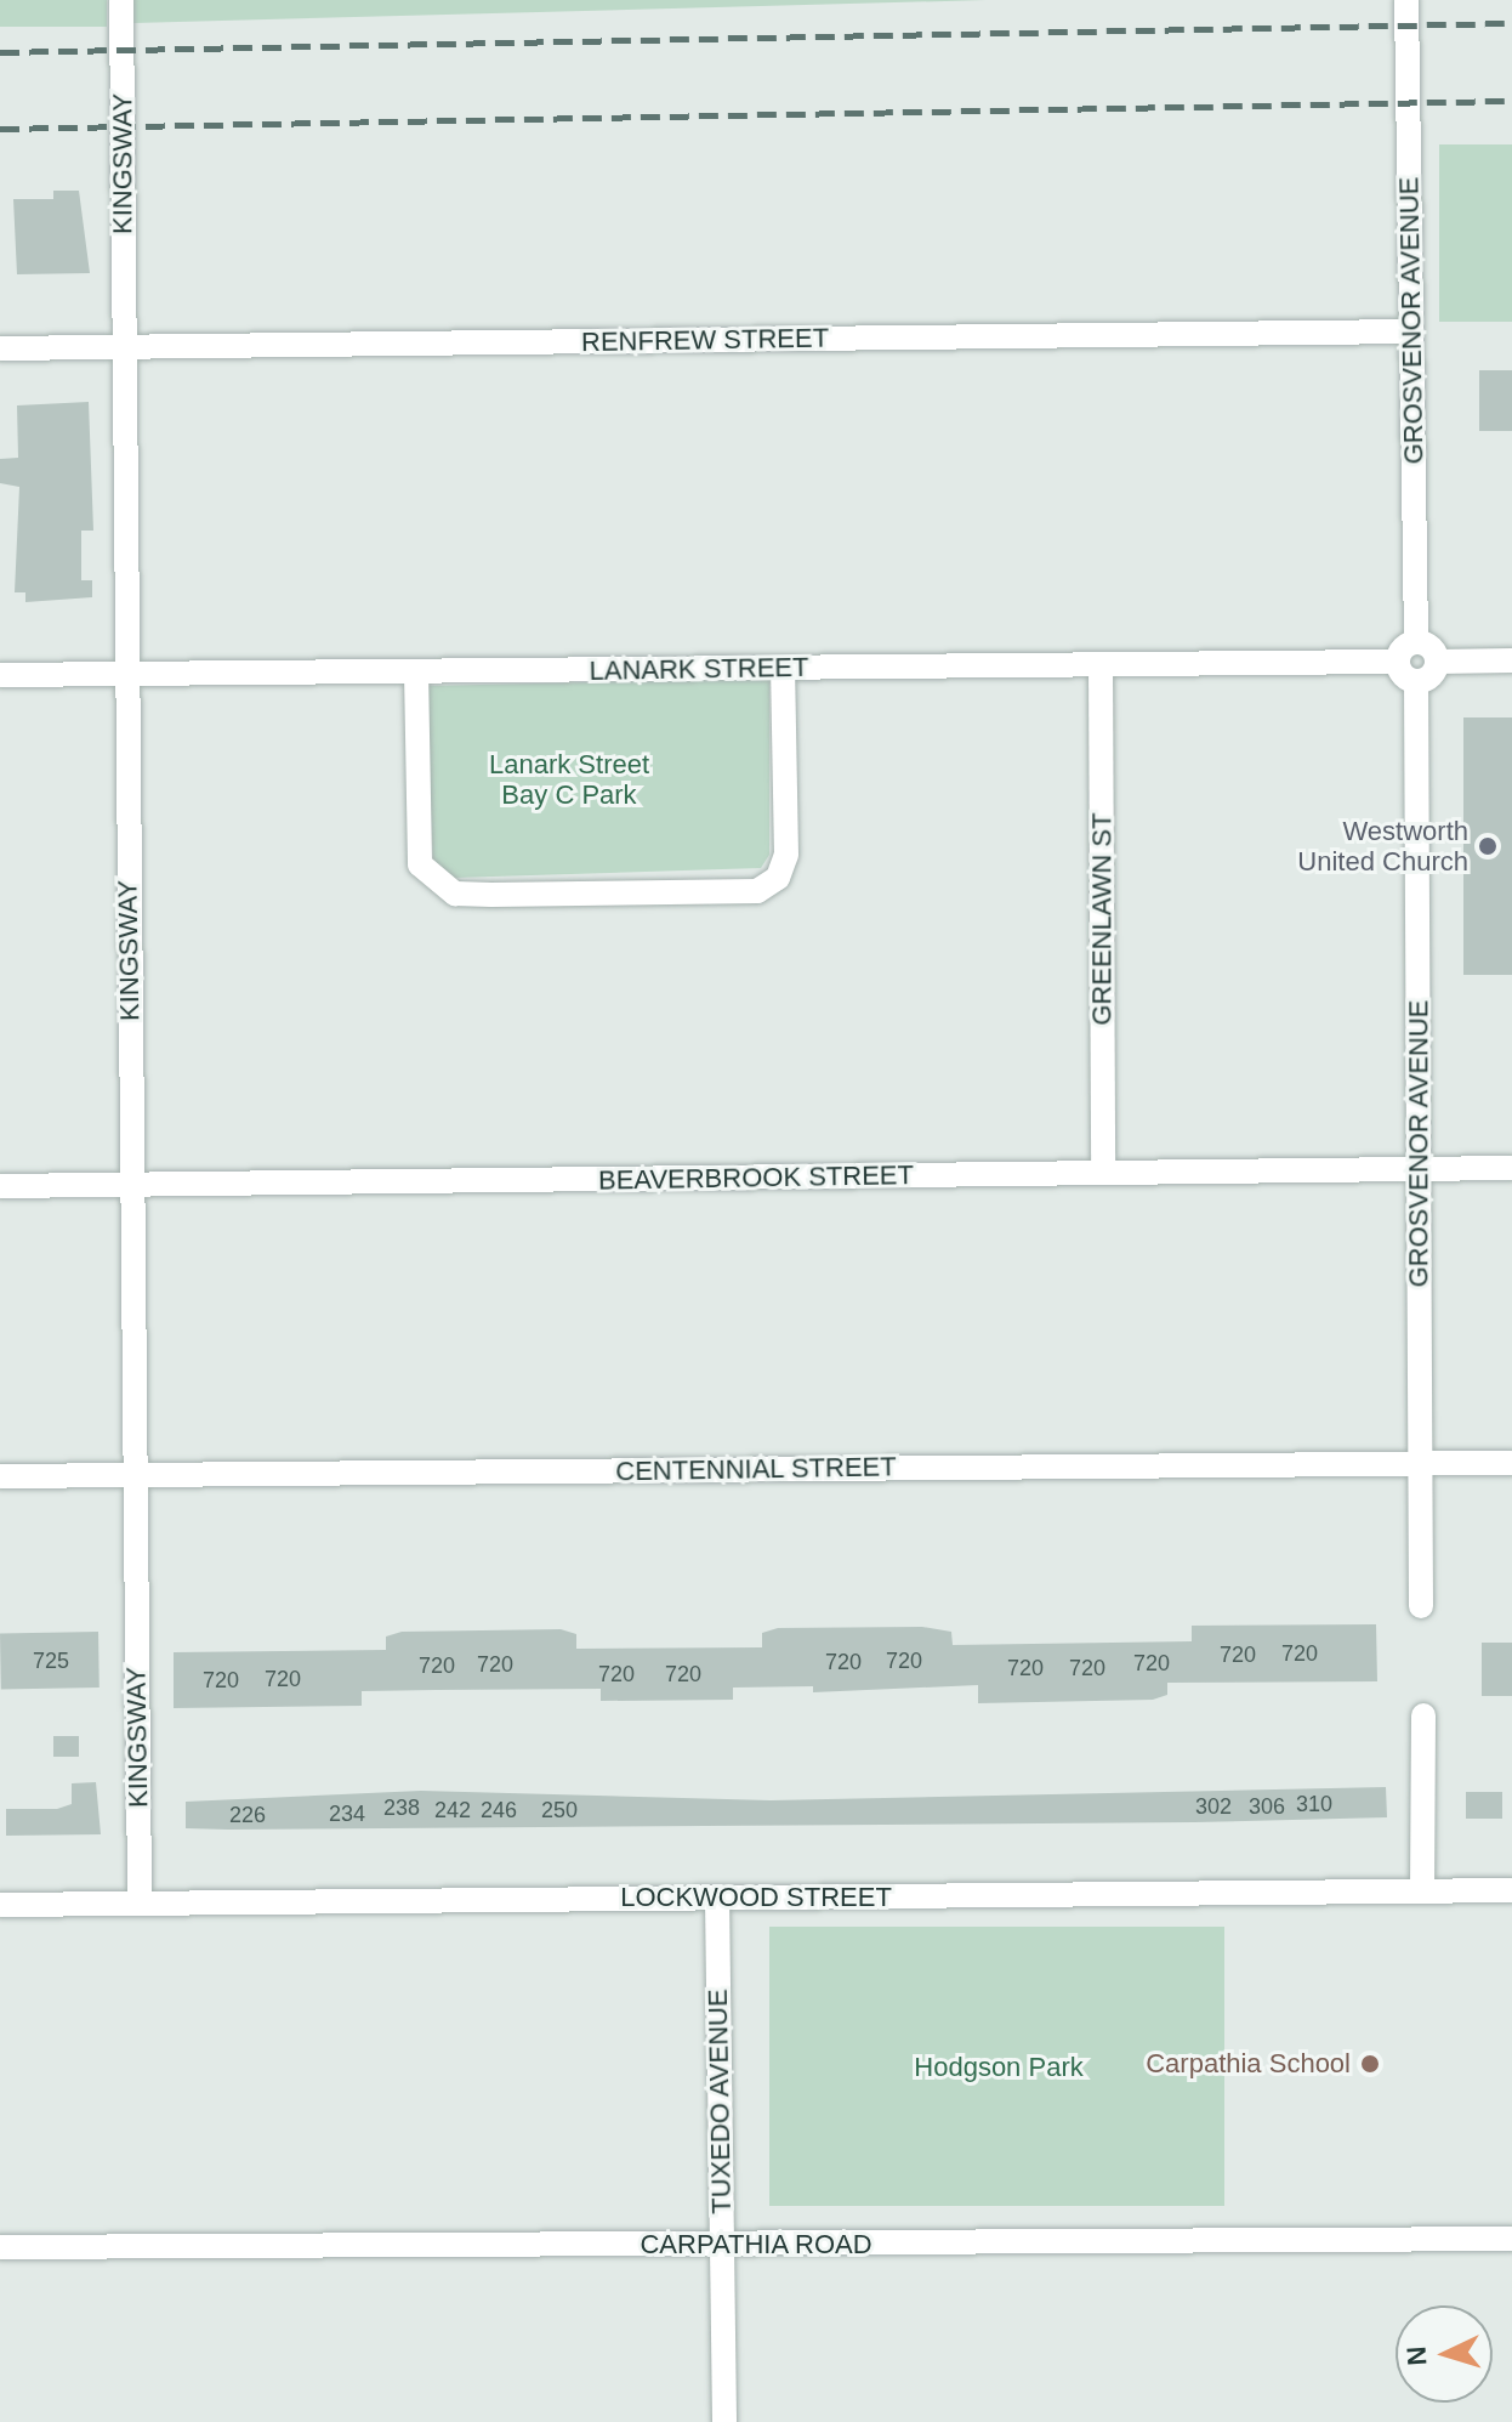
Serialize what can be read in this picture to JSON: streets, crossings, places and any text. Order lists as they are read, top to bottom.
{
  "streets": {
    "street": [
      "KINGSWAY",
      "GROSVENOR AVENUE",
      "RENFREW STREET",
      "LANARK STREET",
      "GREENLAWN ST",
      "BEAVERBROOK STREET",
      "CENTENNIAL STREET",
      "LOCKWOOD STREET",
      "TUXEDO AVENUE",
      "CARPATHIA ROAD"
    ]
  },
  "crossings": [
    ["KINGSWAY", "RENFREW STREET"],
    ["KINGSWAY", "LANARK STREET"],
    ["KINGSWAY", "BEAVERBROOK STREET"],
    ["KINGSWAY", "CENTENNIAL STREET"],
    ["KINGSWAY", "LOCKWOOD STREET"],
    ["GROSVENOR AVENUE", "RENFREW STREET"],
    ["GROSVENOR AVENUE", "BEAVERBROOK STREET"],
    ["GROSVENOR AVENUE", "CENTENNIAL STREET"],
    ["LANARK STREET", "GREENLAWN ST"],
    ["GREENLAWN ST", "BEAVERBROOK STREET"],
    ["LOCKWOOD STREET", "TUXEDO AVENUE"],
    ["TUXEDO AVENUE", "CARPATHIA ROAD"]
  ],
  "parks": ["Lanark Street Bay C Park", "Hodgson Park"],
  "places": ["Westworth United Church", "Carpathia School"],
  "house_numbers": [
    "720",
    "720",
    "725",
    "720",
    "720",
    "720",
    "720",
    "720",
    "720",
    "720",
    "720",
    "720",
    "720",
    "720",
    "310",
    "302",
    "306",
    "238",
    "242",
    "246",
    "250",
    "234",
    "226"
  ],
  "north": "left"
}
